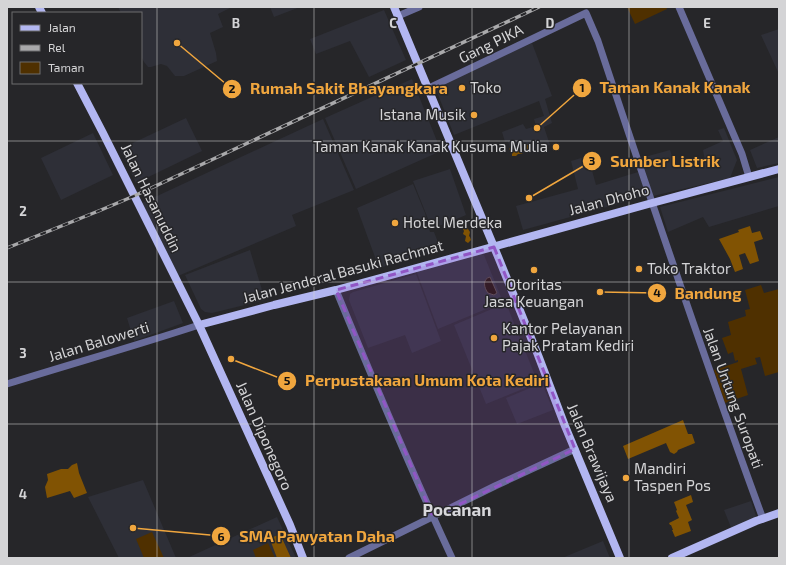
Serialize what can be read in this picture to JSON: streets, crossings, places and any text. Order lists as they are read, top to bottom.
{
  "streets": {
    "main road": [
      "Jalan Hasanuddin",
      "Jalan Dhoho",
      "Jalan Jenderal Basuki Rachmat",
      "Jalan Diponegoro",
      "Jalan Brawijaya"
    ],
    "street": ["Gang PJKA", "Jalan Balowerti", "Jalan Untung Suropati"]
  },
  "crossings": [
    ["Gang PJKA", "Jalan Untung Suropati"],
    ["Gang PJKA", "Jalan Brawijaya"],
    ["Jalan Hasanuddin", "Jalan Jenderal Basuki Rachmat"],
    ["Jalan Hasanuddin", "Jalan Balowerti"],
    ["Jalan Hasanuddin", "Jalan Diponegoro"],
    ["Jalan Dhoho", "Jalan Jenderal Basuki Rachmat"],
    ["Jalan Dhoho", "Jalan Untung Suropati"],
    ["Jalan Dhoho", "Jalan Brawijaya"],
    ["Jalan Jenderal Basuki Rachmat", "Jalan Balowerti"],
    ["Jalan Jenderal Basuki Rachmat", "Jalan Diponegoro"],
    ["Jalan Jenderal Basuki Rachmat", "Jalan Brawijaya"],
    ["Jalan Balowerti", "Jalan Diponegoro"]
  ],
  "districts": ["Pocanan"],
  "places": [
    "Rumah Sakit Bhayangkara",
    "Toko",
    "Istana Musik",
    "Taman Kanak Kanak",
    "Taman Kanak Kanak Kusuma Mulia",
    "Sumber Listrik",
    "Hotel Merdeka",
    "Toko Traktor",
    "Otoritas Jasa Keuangan",
    "Bandung",
    "Kantor Pelayanan Pajak Pratam Kediri",
    "Perpustakaan Umum Kota Kediri",
    "Mandiri Taspen Pos",
    "SMA Pawyatan Daha"
  ],
  "legend": ["Jalan", "Rel", "Taman"],
  "grid": {
    "columns": [
      "B",
      "C",
      "D",
      "E"
    ],
    "rows": ["2", "3", "4"]
  }
}
